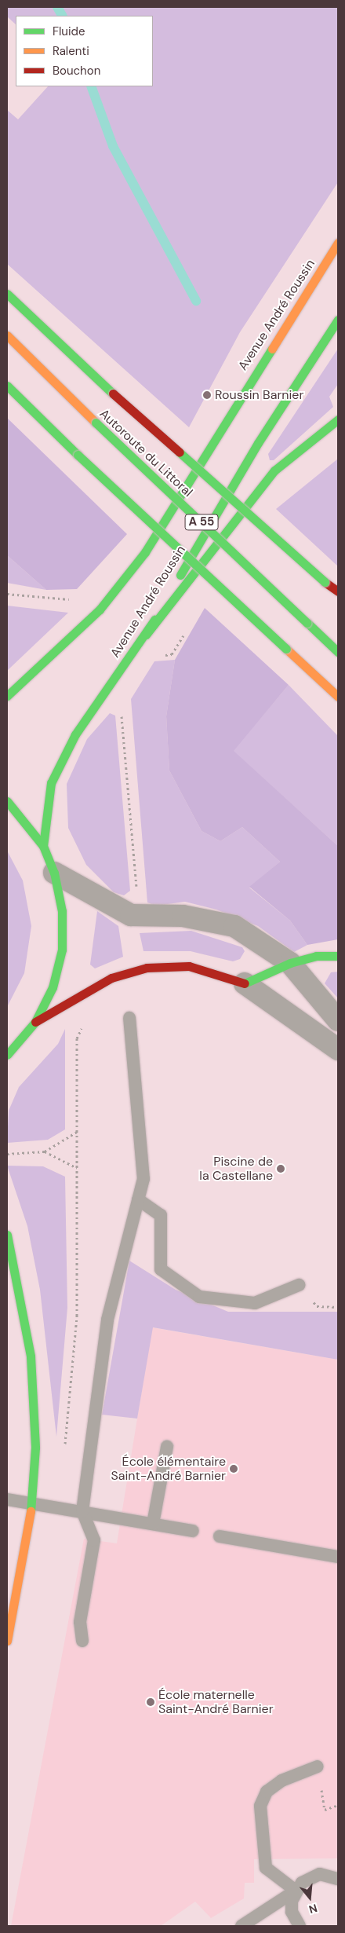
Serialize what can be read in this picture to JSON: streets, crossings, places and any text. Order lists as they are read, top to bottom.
{
  "streets": {
    "main road": ["Avenue André Roussin", "Autoroute du Littoral", "A 55"]
  },
  "places": [
    "Roussin Barnier",
    "Piscine de la Castellane",
    "École élémentaire Saint-André Barnier",
    "École maternelle Saint-André Barnier"
  ],
  "legend": ["Fluide", "Ralenti", "Bouchon"],
  "north": "bottom"
}
